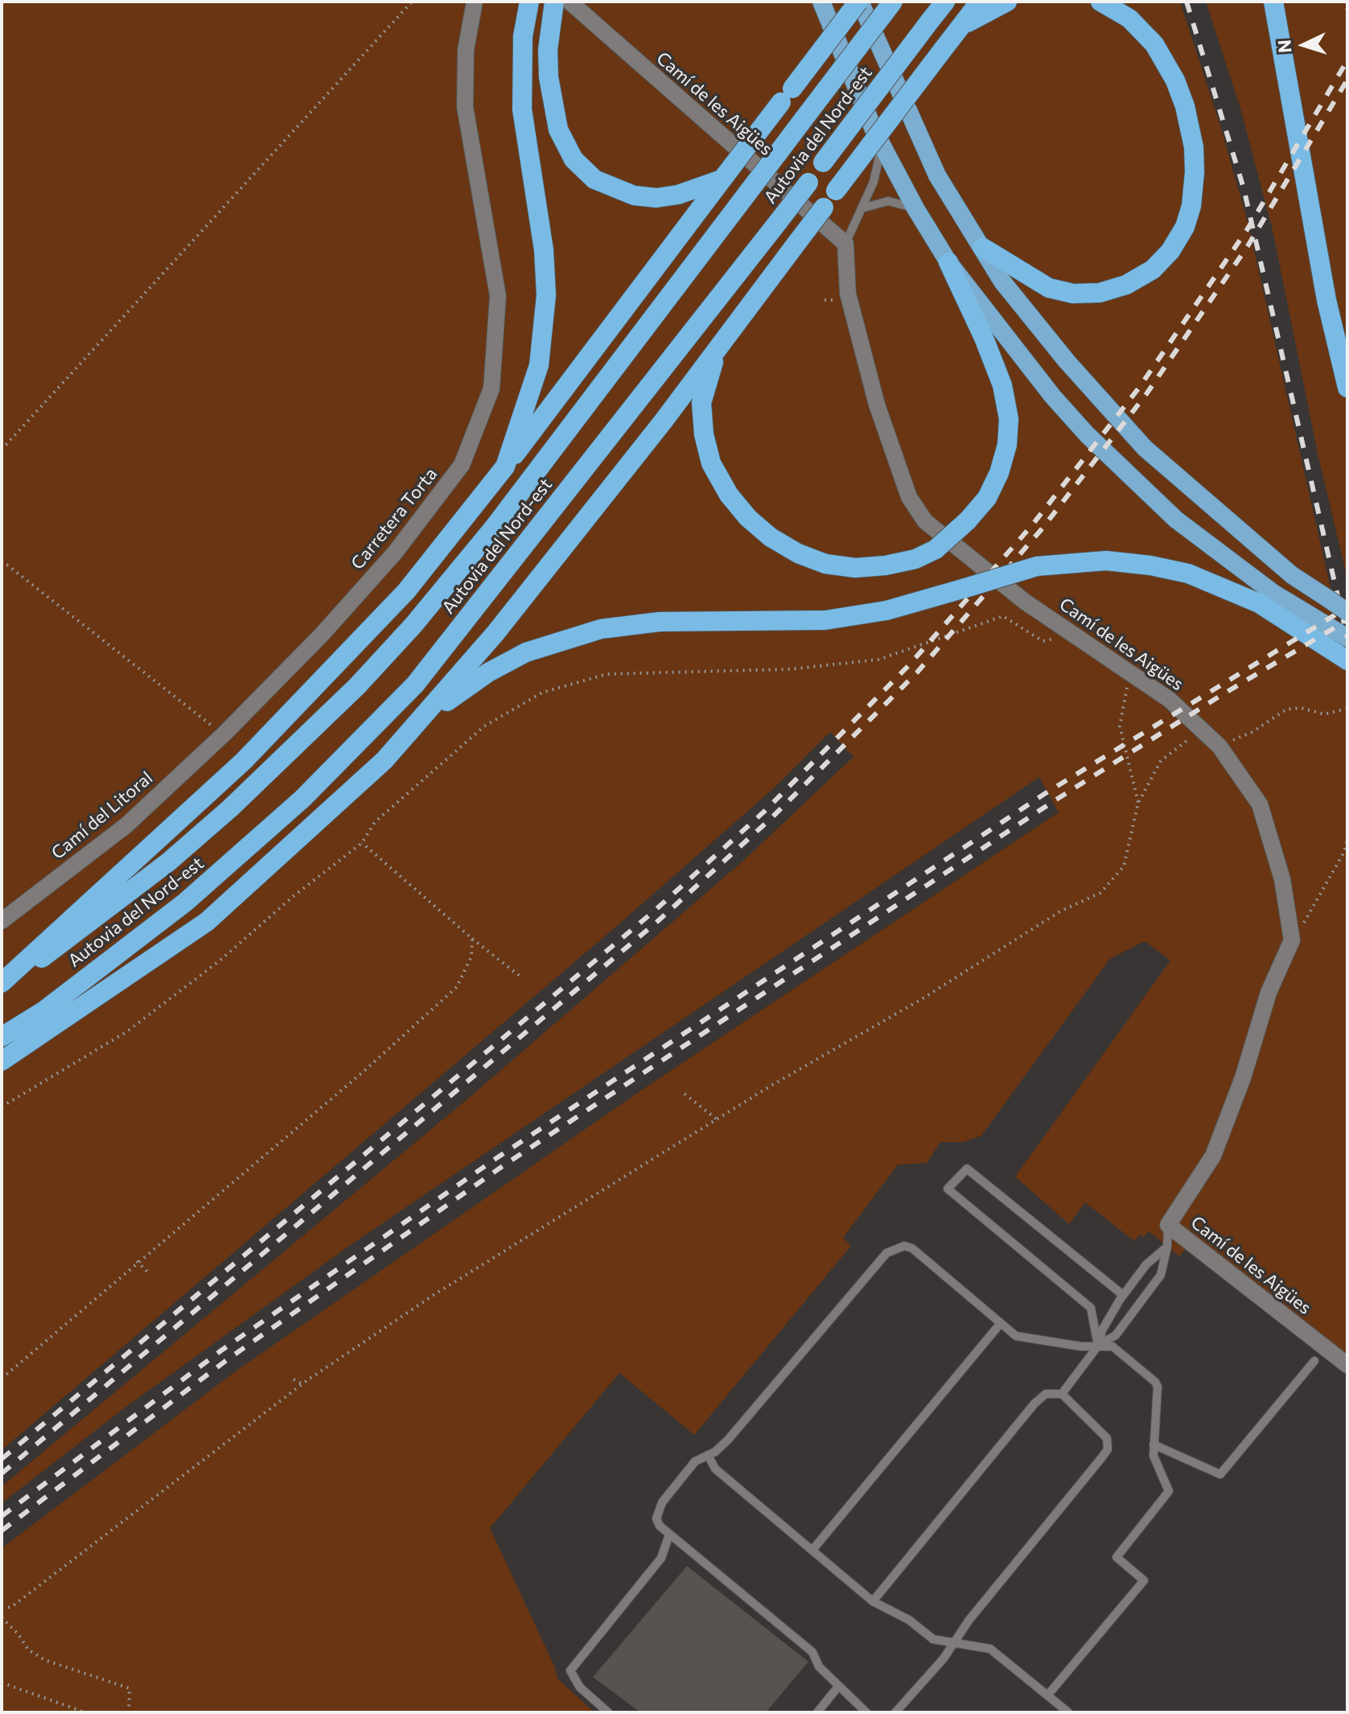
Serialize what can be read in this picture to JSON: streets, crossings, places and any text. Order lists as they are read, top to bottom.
{
  "streets": {
    "highway": ["Autovia del Nord-est"],
    "street": ["Camí de les Aigües", "Carretera Torta", "Camí del Litoral"]
  },
  "crossings": [
    ["Carretera Torta", "Camí del Litoral"]
  ],
  "north": "left"
}
